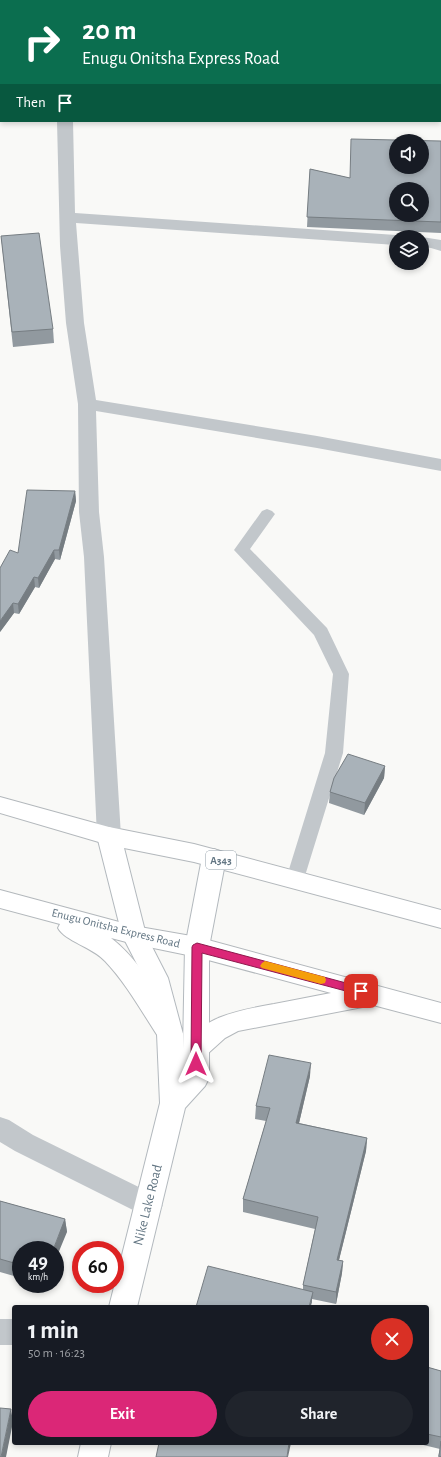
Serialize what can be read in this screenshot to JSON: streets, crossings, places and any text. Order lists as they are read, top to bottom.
{
  "streets": {
    "main road": ["A343", "Enugu Onitsha Express Road", "Nike Lake Road"]
  },
  "crossings": [
    ["A343", "Nike Lake Road"],
    ["Enugu Onitsha Express Road", "Nike Lake Road"]
  ],
  "page": {
    "turn": ["20 m", "Enugu Onitsha Express Road"],
    "then": "Then",
    "speed": "49 km/h",
    "limit": "60",
    "heading": ["1 min", "50 m · 16:23"],
    "buttons": ["Exit", "Share"]
  }
}
